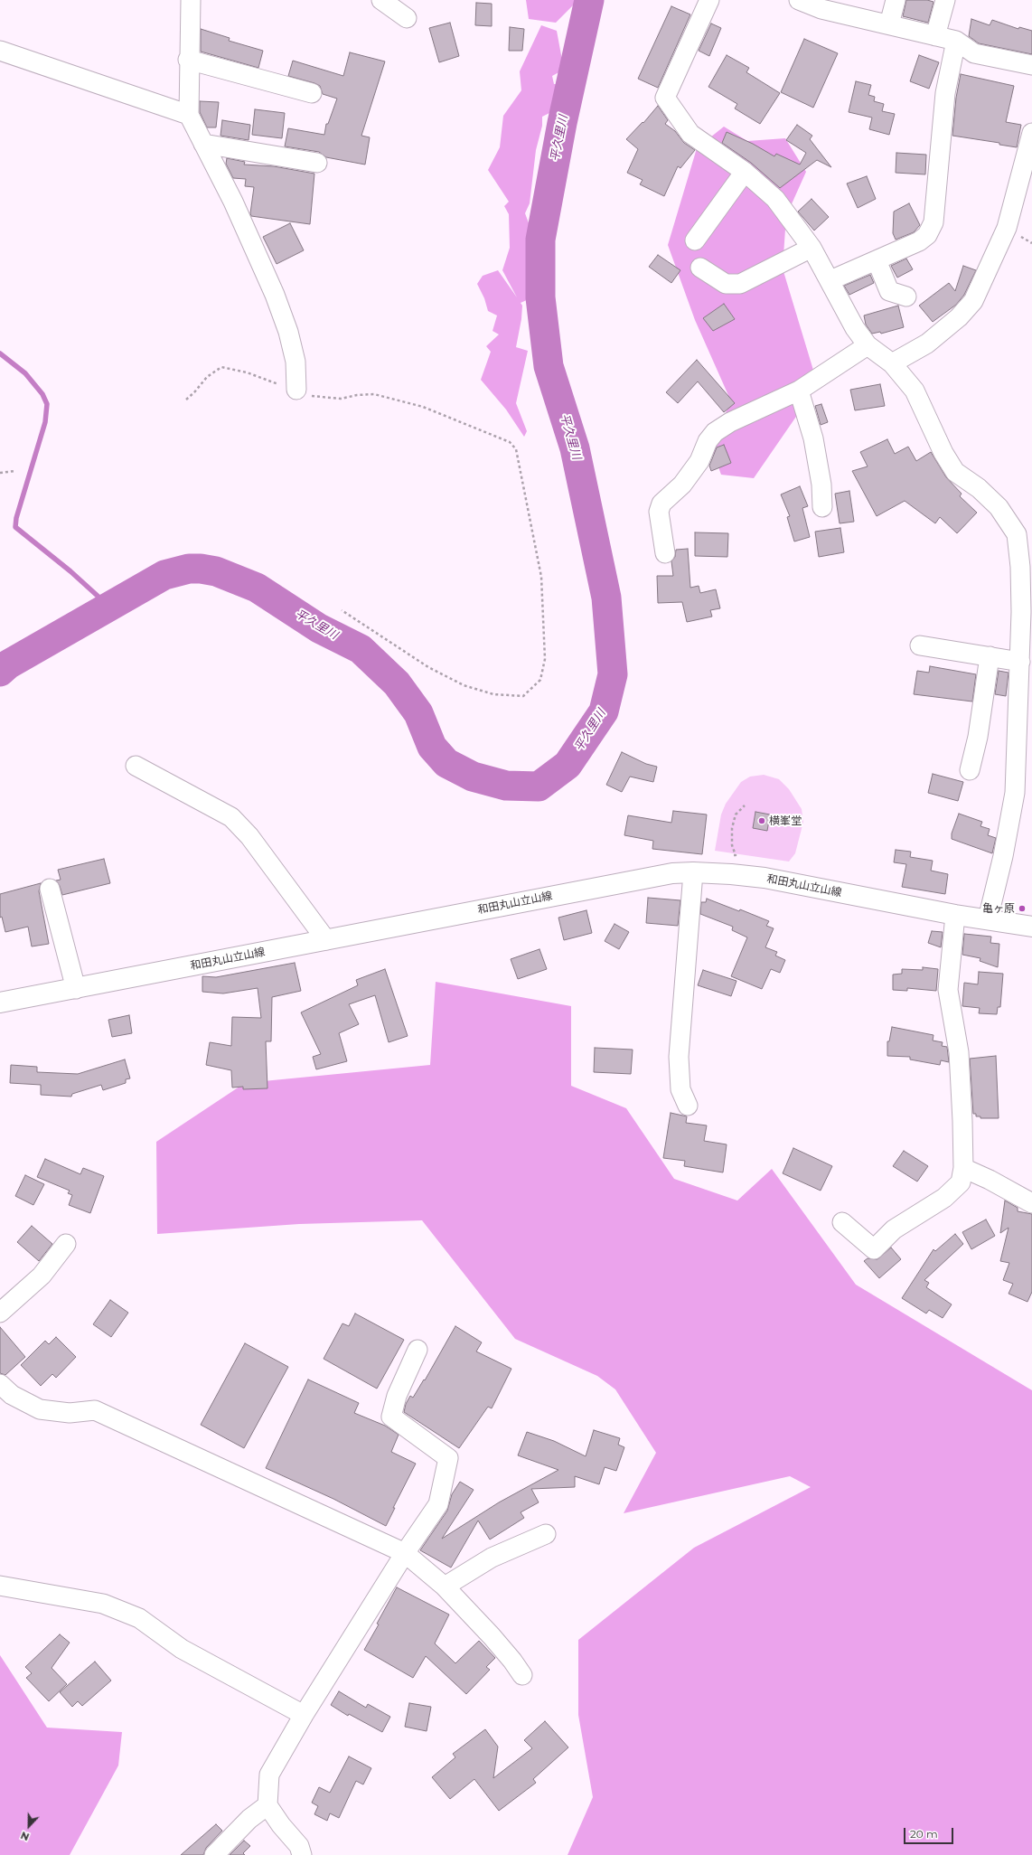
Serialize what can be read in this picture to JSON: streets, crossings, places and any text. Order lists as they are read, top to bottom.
{
  "streets": {
    "main road": ["和田丸山立山線"]
  },
  "water": ["平久里川"],
  "places": ["横峯堂", "亀ヶ原"],
  "scale_bar": "20 m",
  "north": "bottom"
}
